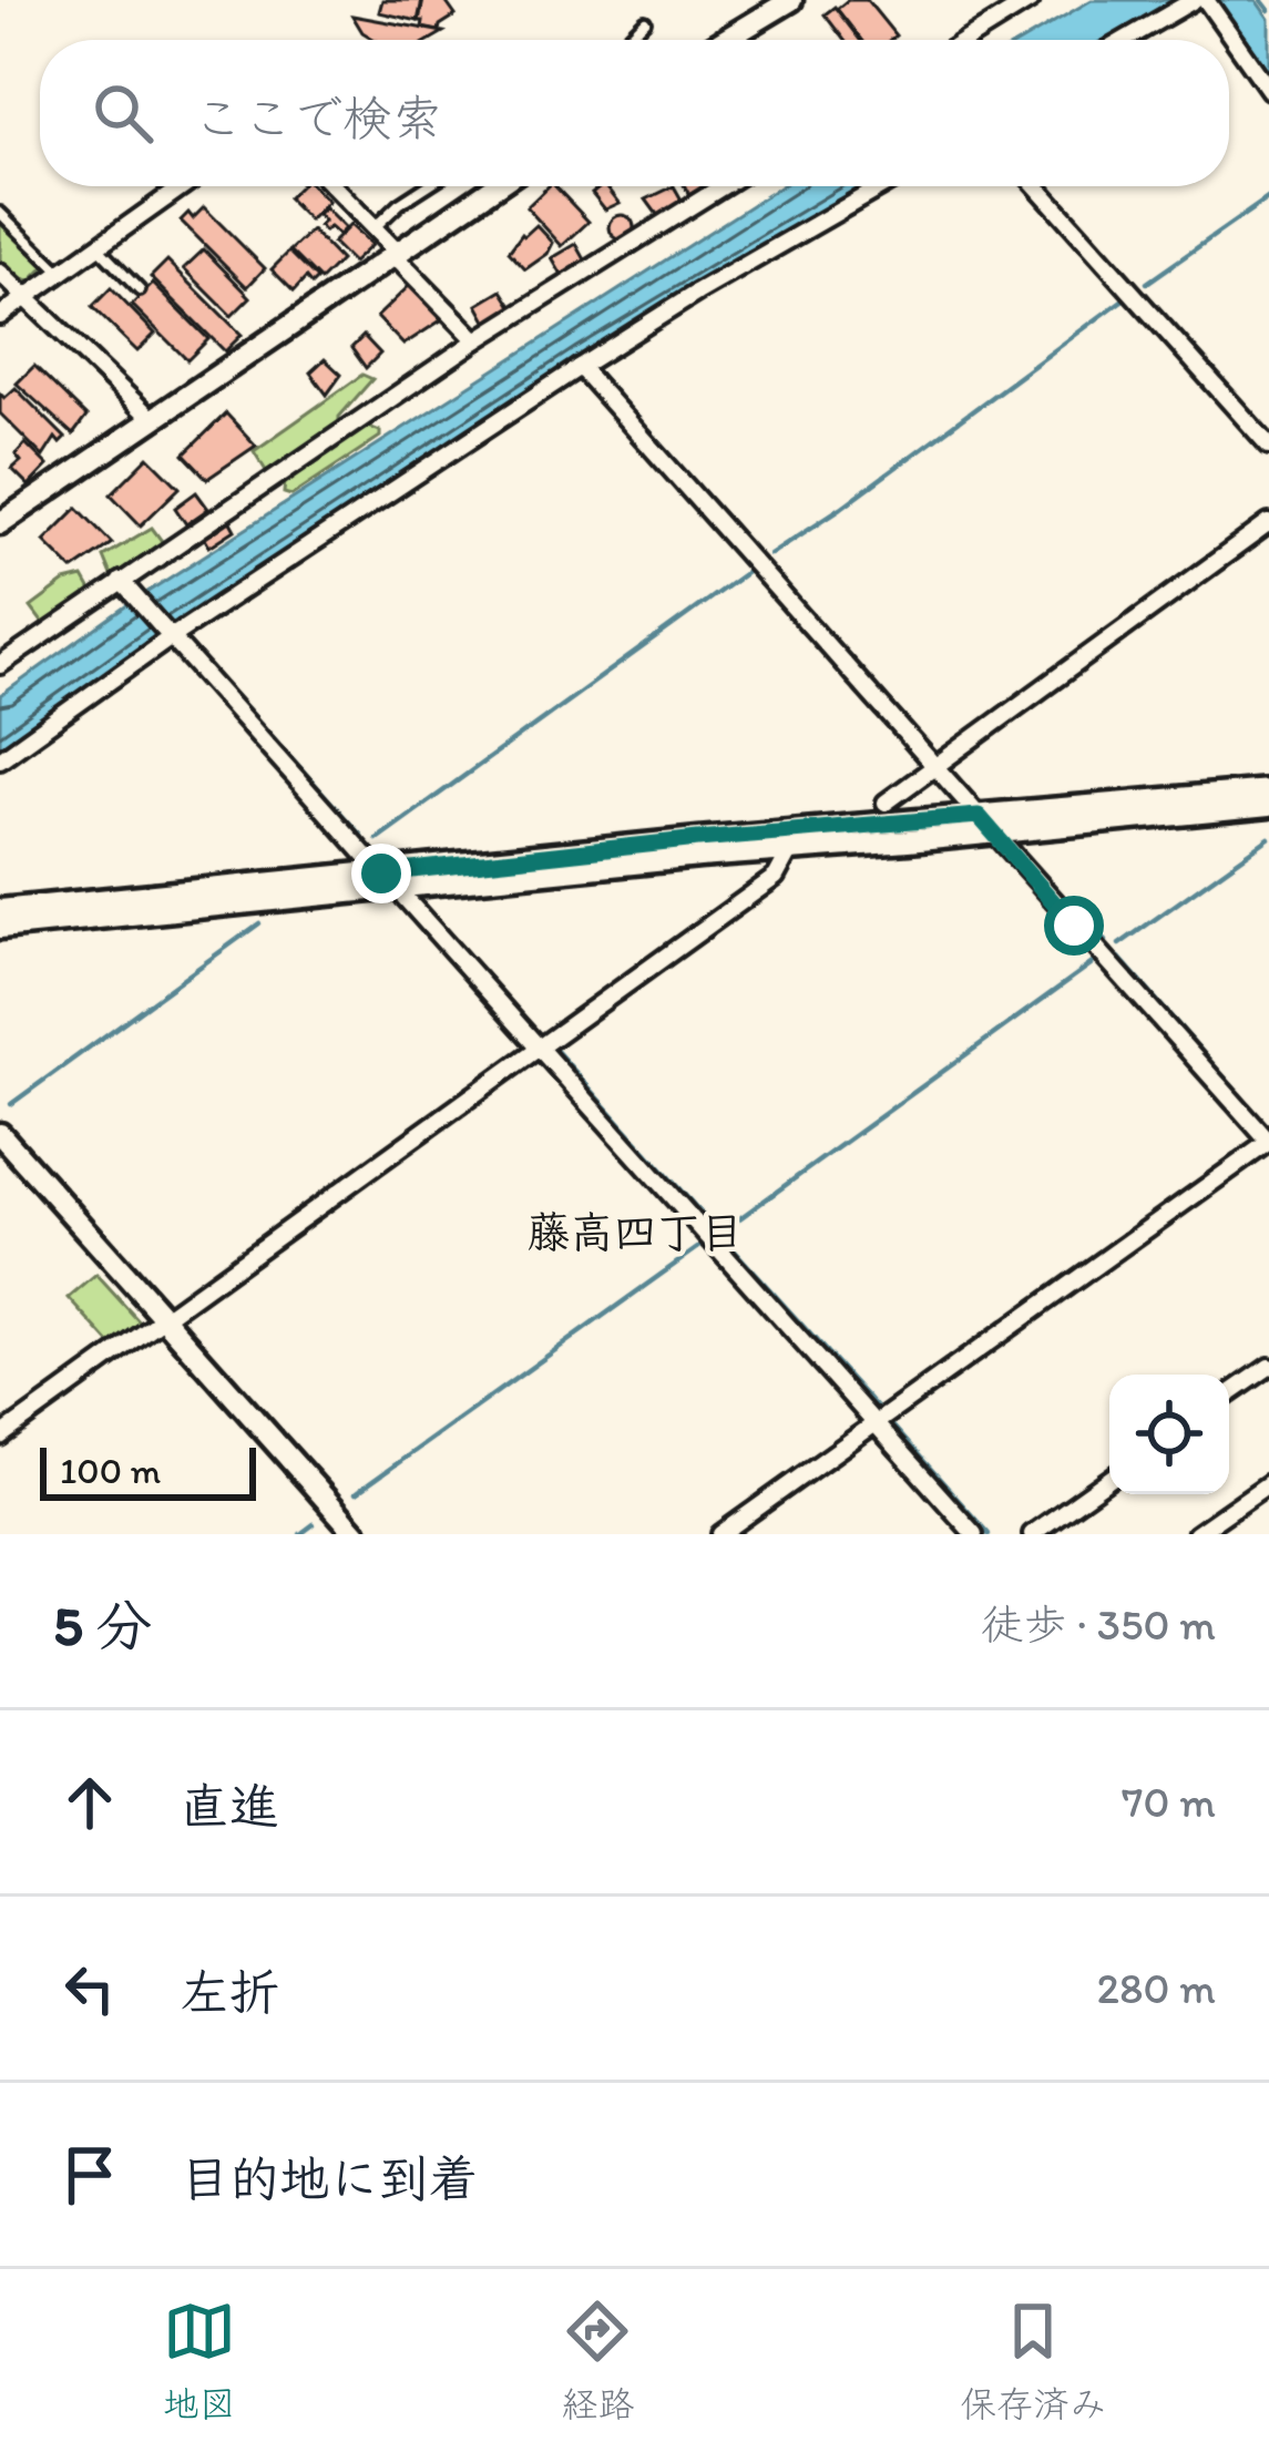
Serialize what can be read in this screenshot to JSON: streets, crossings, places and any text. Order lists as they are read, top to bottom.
{
  "districts": ["藤高四丁目"],
  "scale_bar": "100 m",
  "page": {
    "search": "ここで検索",
    "scale": "100 m",
    "heading": ["5 分", "徒歩 · 350 m"],
    "list": [
      ["直進", "70 m"],
      ["左折", "280 m"],
      "目的地に到着"
    ],
    "nav": ["地図", "経路", "保存済み"]
  }
}
